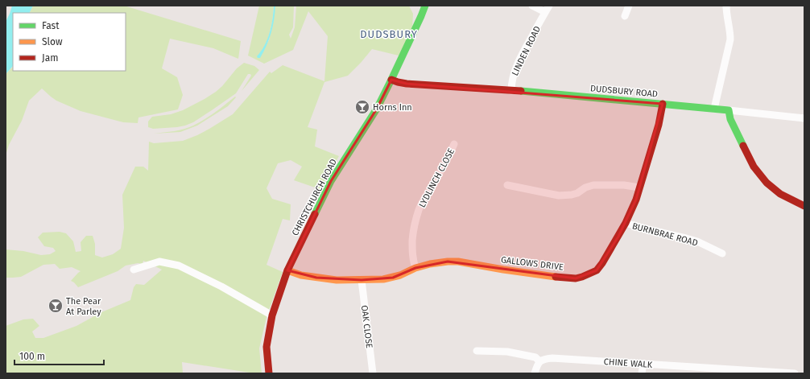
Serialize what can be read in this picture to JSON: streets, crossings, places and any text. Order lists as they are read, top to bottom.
{
  "streets": {
    "street": [
      "LINDEN ROAD",
      "DUDSBURY ROAD",
      "LYDLINCH CLOSE",
      "CHRISTCHURCH ROAD",
      "BURNBRAE ROAD",
      "GALLOWS DRIVE",
      "OAK CLOSE",
      "CHINE WALK"
    ]
  },
  "crossings": [
    ["LINDEN ROAD", "DUDSBURY ROAD"],
    ["DUDSBURY ROAD", "CHRISTCHURCH ROAD"],
    ["DUDSBURY ROAD", "GALLOWS DRIVE"],
    ["LYDLINCH CLOSE", "GALLOWS DRIVE"],
    ["CHRISTCHURCH ROAD", "GALLOWS DRIVE"],
    ["BURNBRAE ROAD", "GALLOWS DRIVE"],
    ["GALLOWS DRIVE", "OAK CLOSE"]
  ],
  "districts": ["DUDSBURY"],
  "places": {
    "bar": ["Horns Inn", "The Pear At Parley"]
  },
  "legend": ["Fast", "Slow", "Jam"],
  "scale_bar": "100 m"
}
